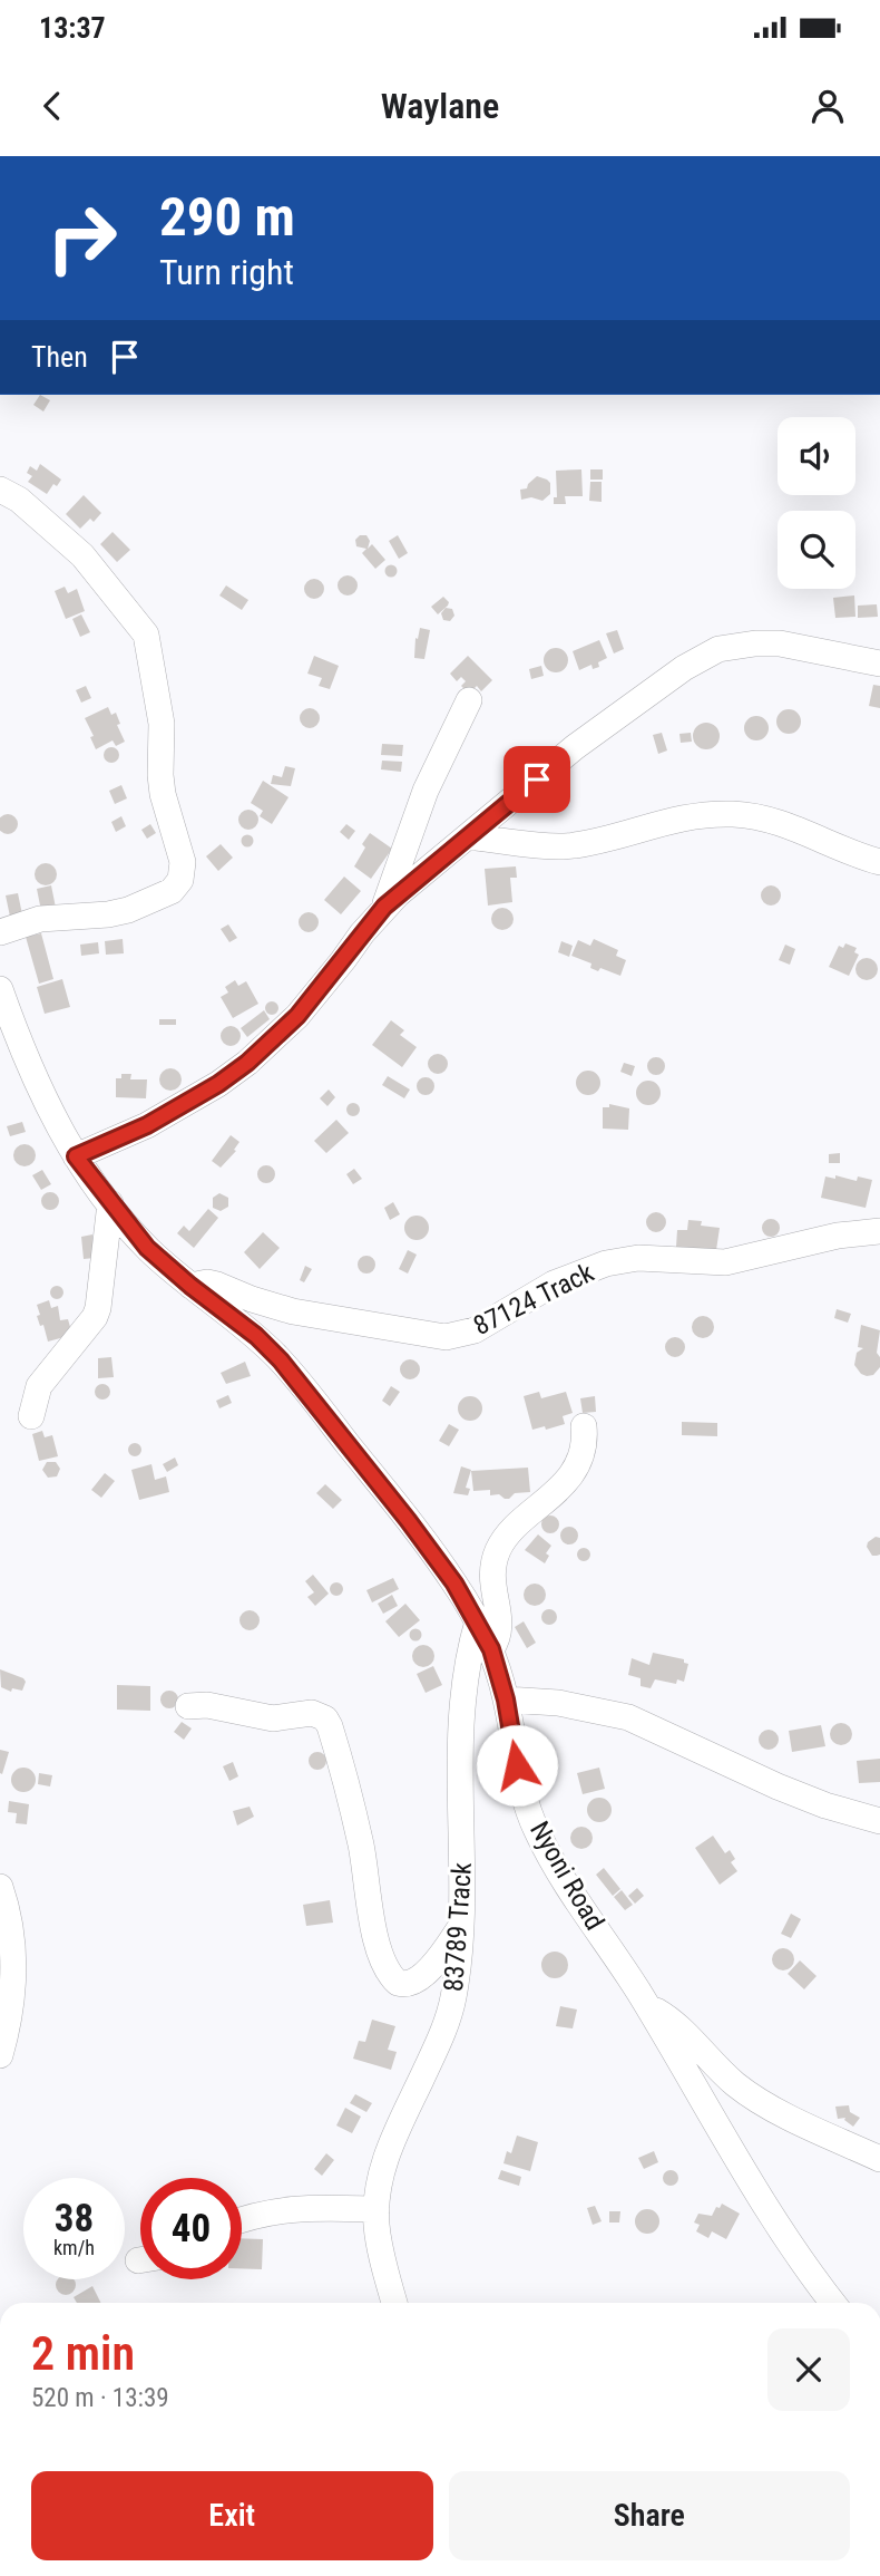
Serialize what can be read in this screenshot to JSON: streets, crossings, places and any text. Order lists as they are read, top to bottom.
{
  "streets": {
    "street": ["87124 Track", "Nyoni Road", "83789 Track"]
  },
  "crossings": [
    ["87124 Track", "Nyoni Road"],
    ["Nyoni Road", "83789 Track"]
  ],
  "page": {
    "status": "13:37",
    "header": "Waylane",
    "turn": ["290 m", "Turn right"],
    "then": "Then",
    "speed": "38 km/h",
    "limit": "40",
    "heading": ["2 min", "520 m · 13:39"],
    "buttons": ["Exit", "Share"]
  }
}
